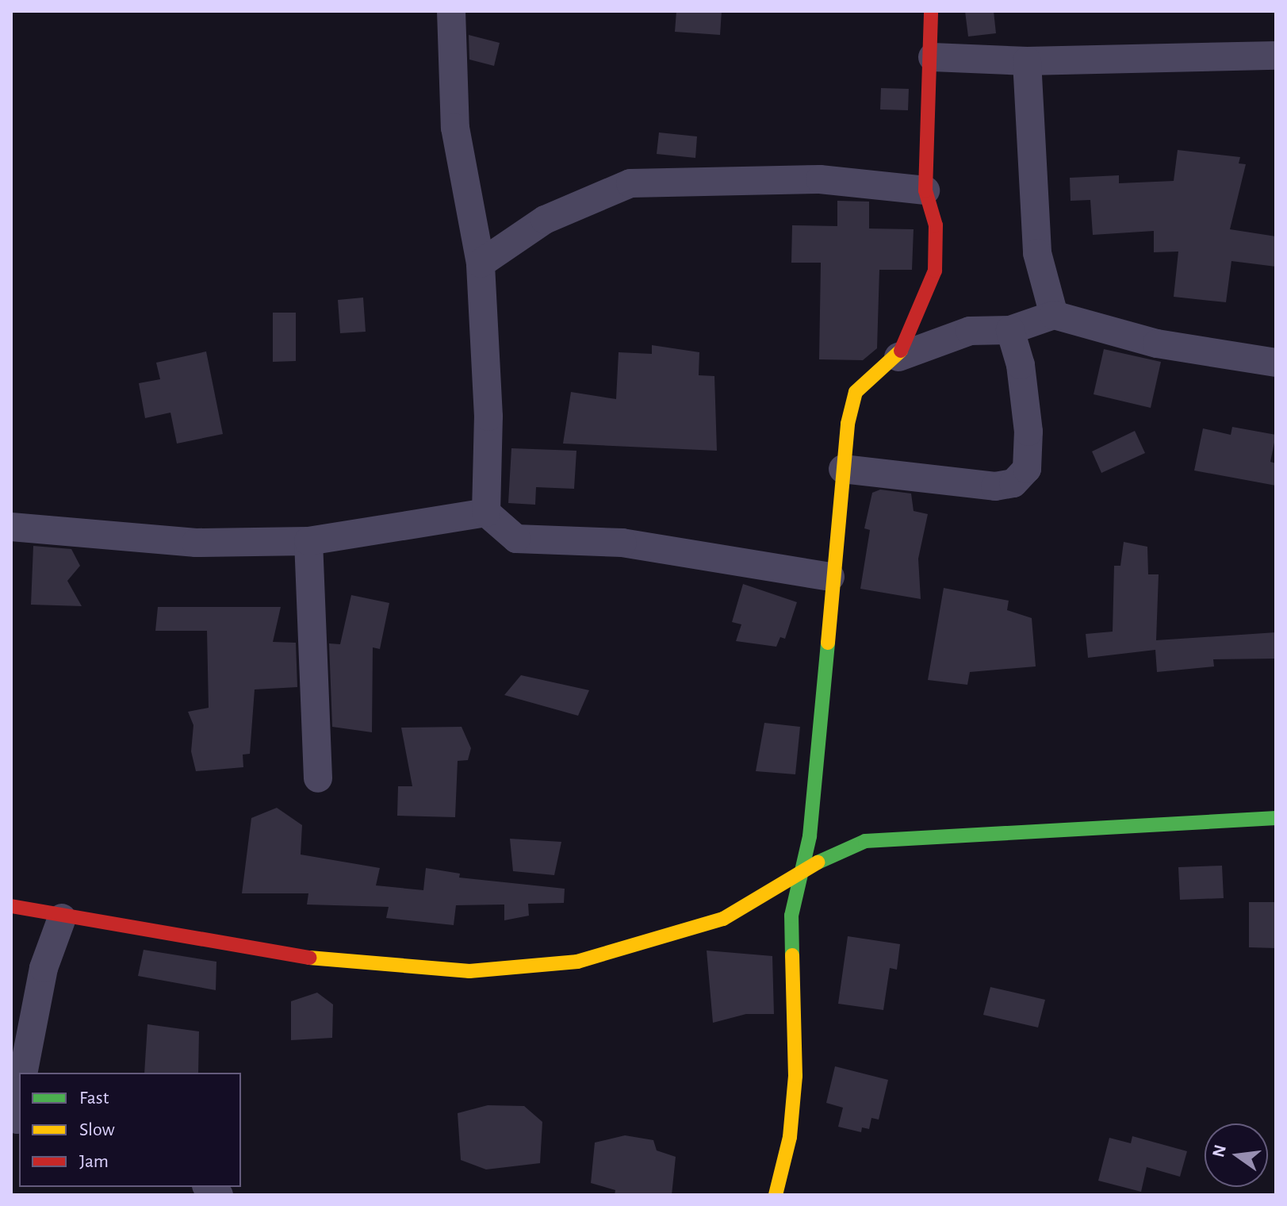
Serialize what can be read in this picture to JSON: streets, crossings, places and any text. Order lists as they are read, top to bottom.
{
  "legend": ["Fast", "Slow", "Jam"],
  "north": "left"
}
